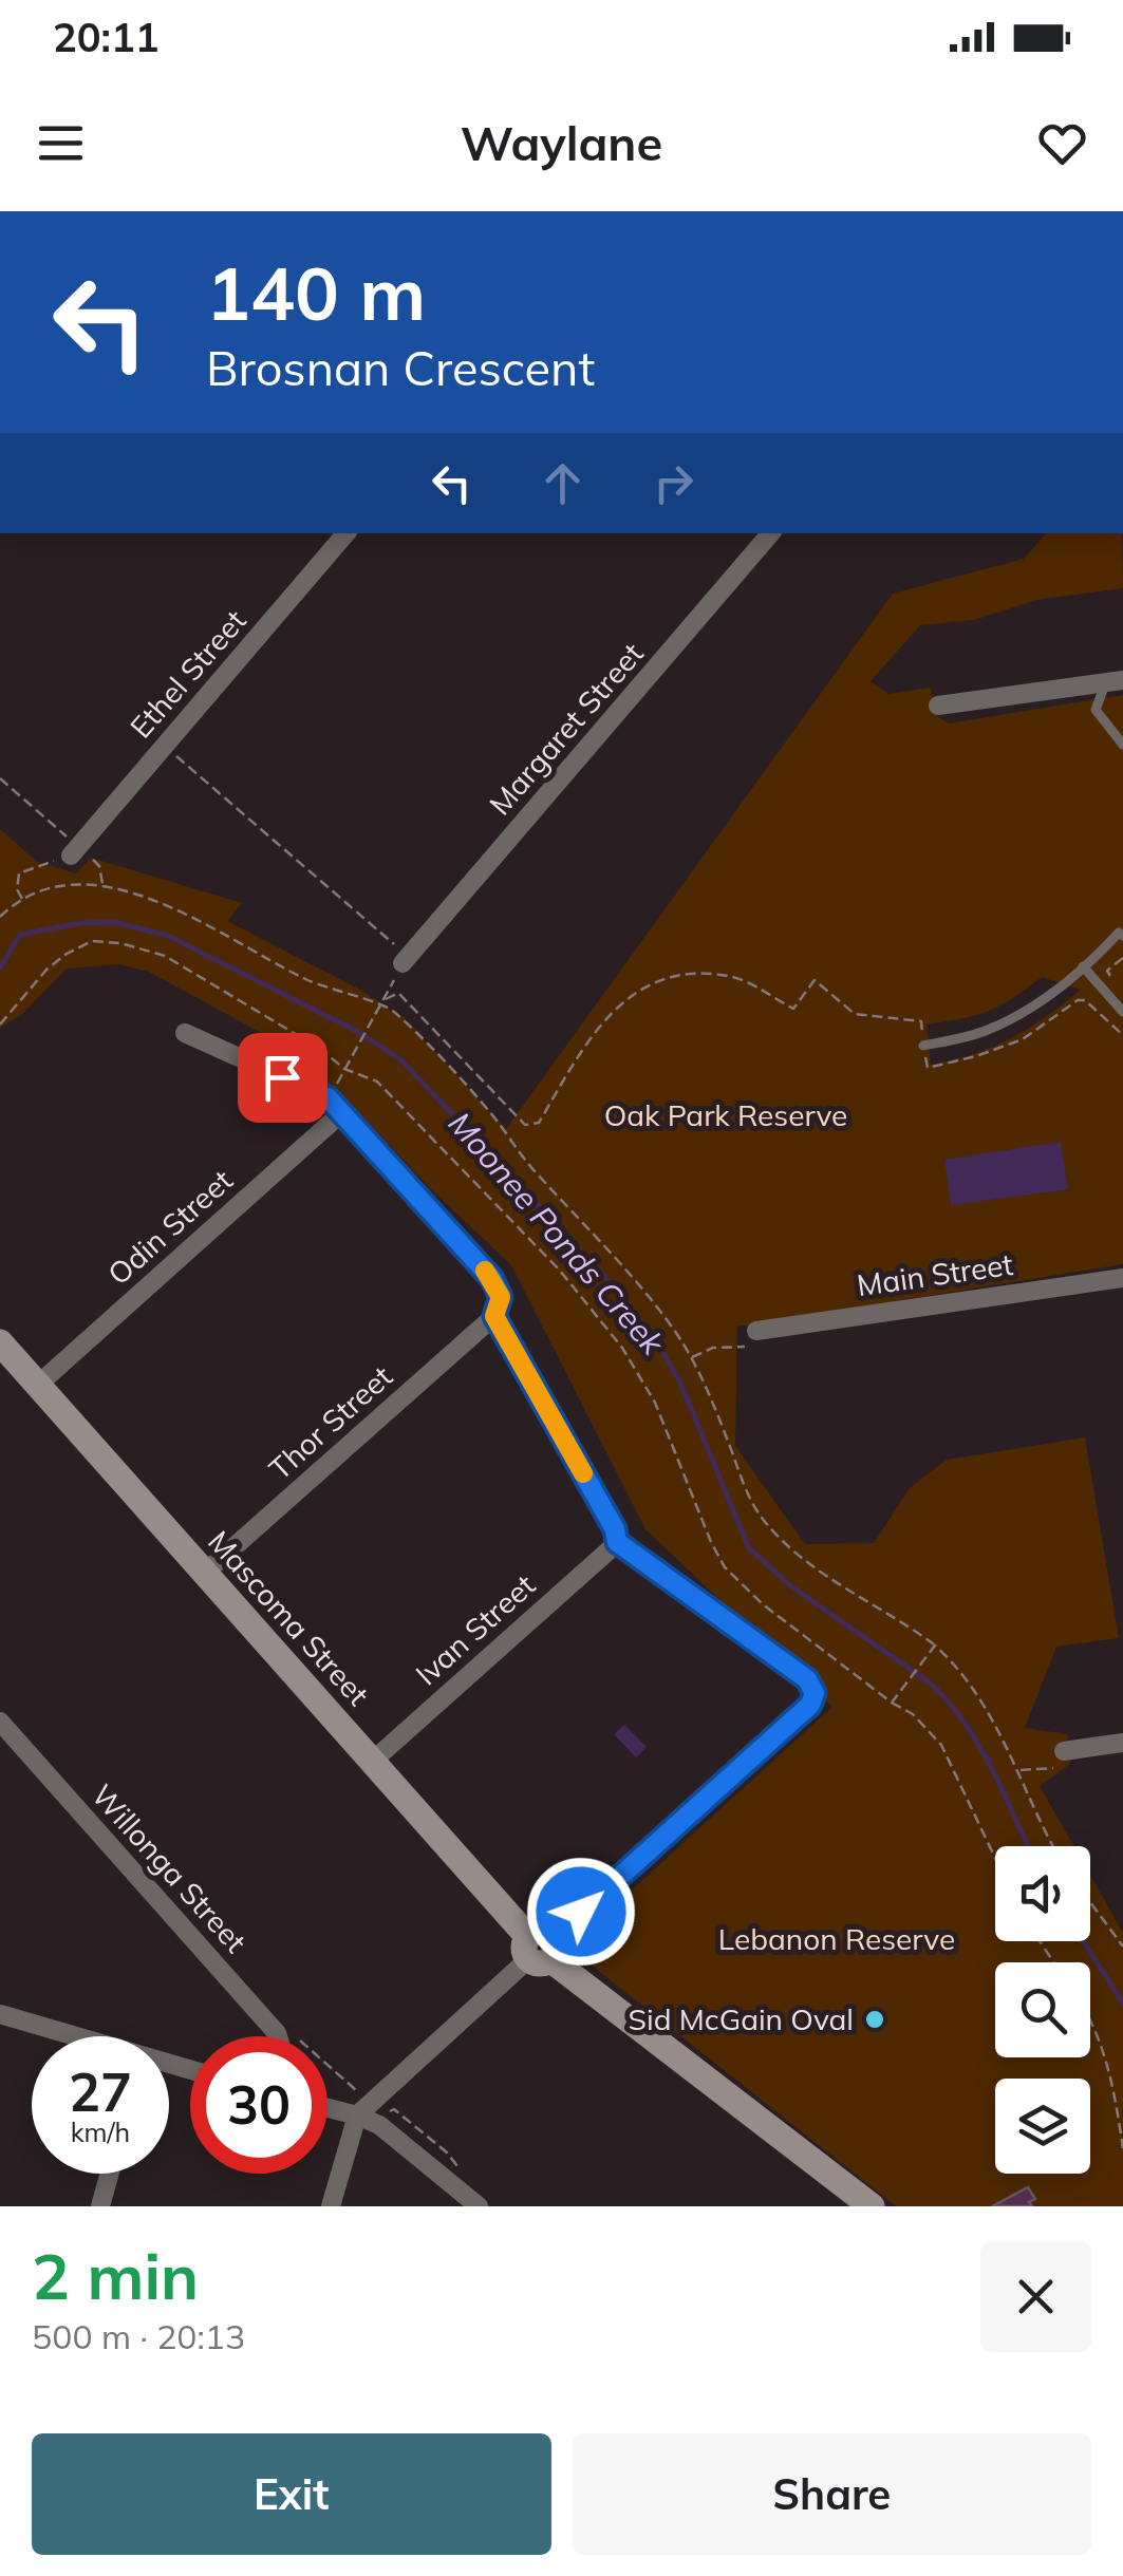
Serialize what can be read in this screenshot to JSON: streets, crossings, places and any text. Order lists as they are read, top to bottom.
{
  "streets": {
    "main road": ["Mascoma Street"],
    "street": [
      "Ethel Street",
      "Margaret Street",
      "Odin Street",
      "Main Street",
      "Thor Street",
      "Ivan Street",
      "Willonga Street"
    ]
  },
  "crossings": [
    ["Odin Street", "Mascoma Street"],
    ["Thor Street", "Mascoma Street"],
    ["Mascoma Street", "Ivan Street"]
  ],
  "water": ["Moonee Ponds Creek"],
  "parks": ["Oak Park Reserve", "Lebanon Reserve"],
  "places": ["Sid McGain Oval"],
  "page": {
    "status": "20:11",
    "header": "Waylane",
    "turn": ["140 m", "Brosnan Crescent"],
    "speed": "27 km/h",
    "limit": "30",
    "heading": ["2 min", "500 m · 20:13"],
    "buttons": ["Exit", "Share"]
  }
}
